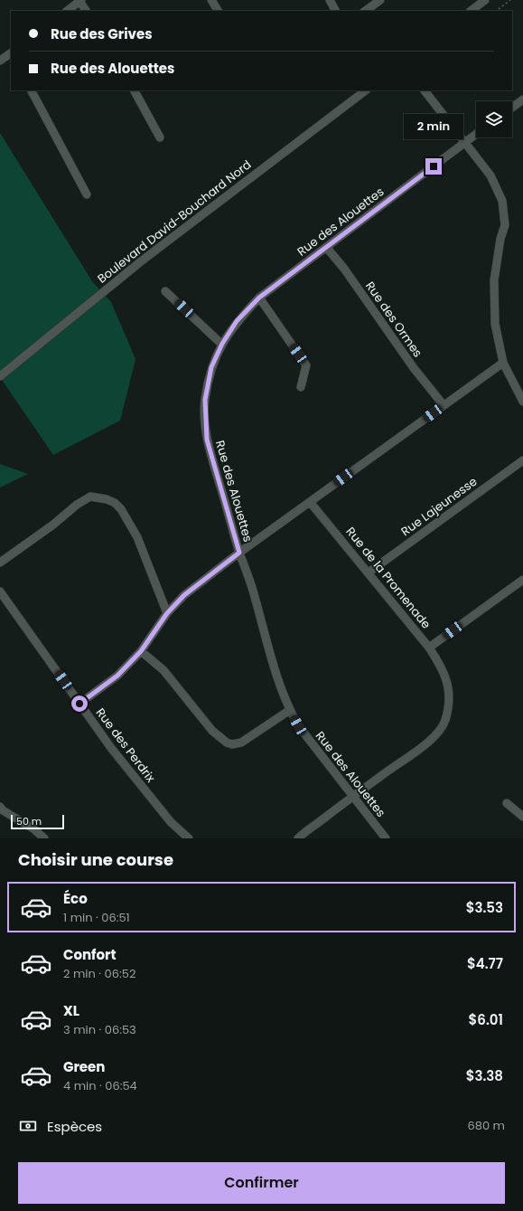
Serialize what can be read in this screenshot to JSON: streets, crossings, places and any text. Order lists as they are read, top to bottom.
{
  "streets": {
    "street": [
      "Boulevard David-Bouchard Nord",
      "Rue des Alouettes",
      "Rue des Ormes",
      "Rue Lajeunesse",
      "Rue de la Promenade",
      "Rue des Perdrix"
    ]
  },
  "crossings": [
    ["Rue des Alouettes", "Rue des Ormes"],
    ["Rue des Alouettes", "Rue de la Promenade"],
    ["Rue Lajeunesse", "Rue de la Promenade"]
  ],
  "scale_bar": "50 m",
  "page": {
    "banner": ["Rue des Grives", "Rue des Alouettes"],
    "bubble": "2 min",
    "scale": "50 m",
    "heading": "Choisir une course",
    "list": [
      {
        "name": "Éco",
        "note": "1 min · 06:51",
        "value": "$3.53"
      },
      {
        "name": "Confort",
        "note": "2 min · 06:52",
        "value": "$4.77"
      },
      {
        "name": "XL",
        "note": "3 min · 06:53",
        "value": "$6.01"
      },
      {
        "name": "Green",
        "note": "4 min · 06:54",
        "value": "$3.38"
      }
    ],
    "pay": ["Espèces", "680 m"],
    "buttons": "Confirmer"
  }
}
